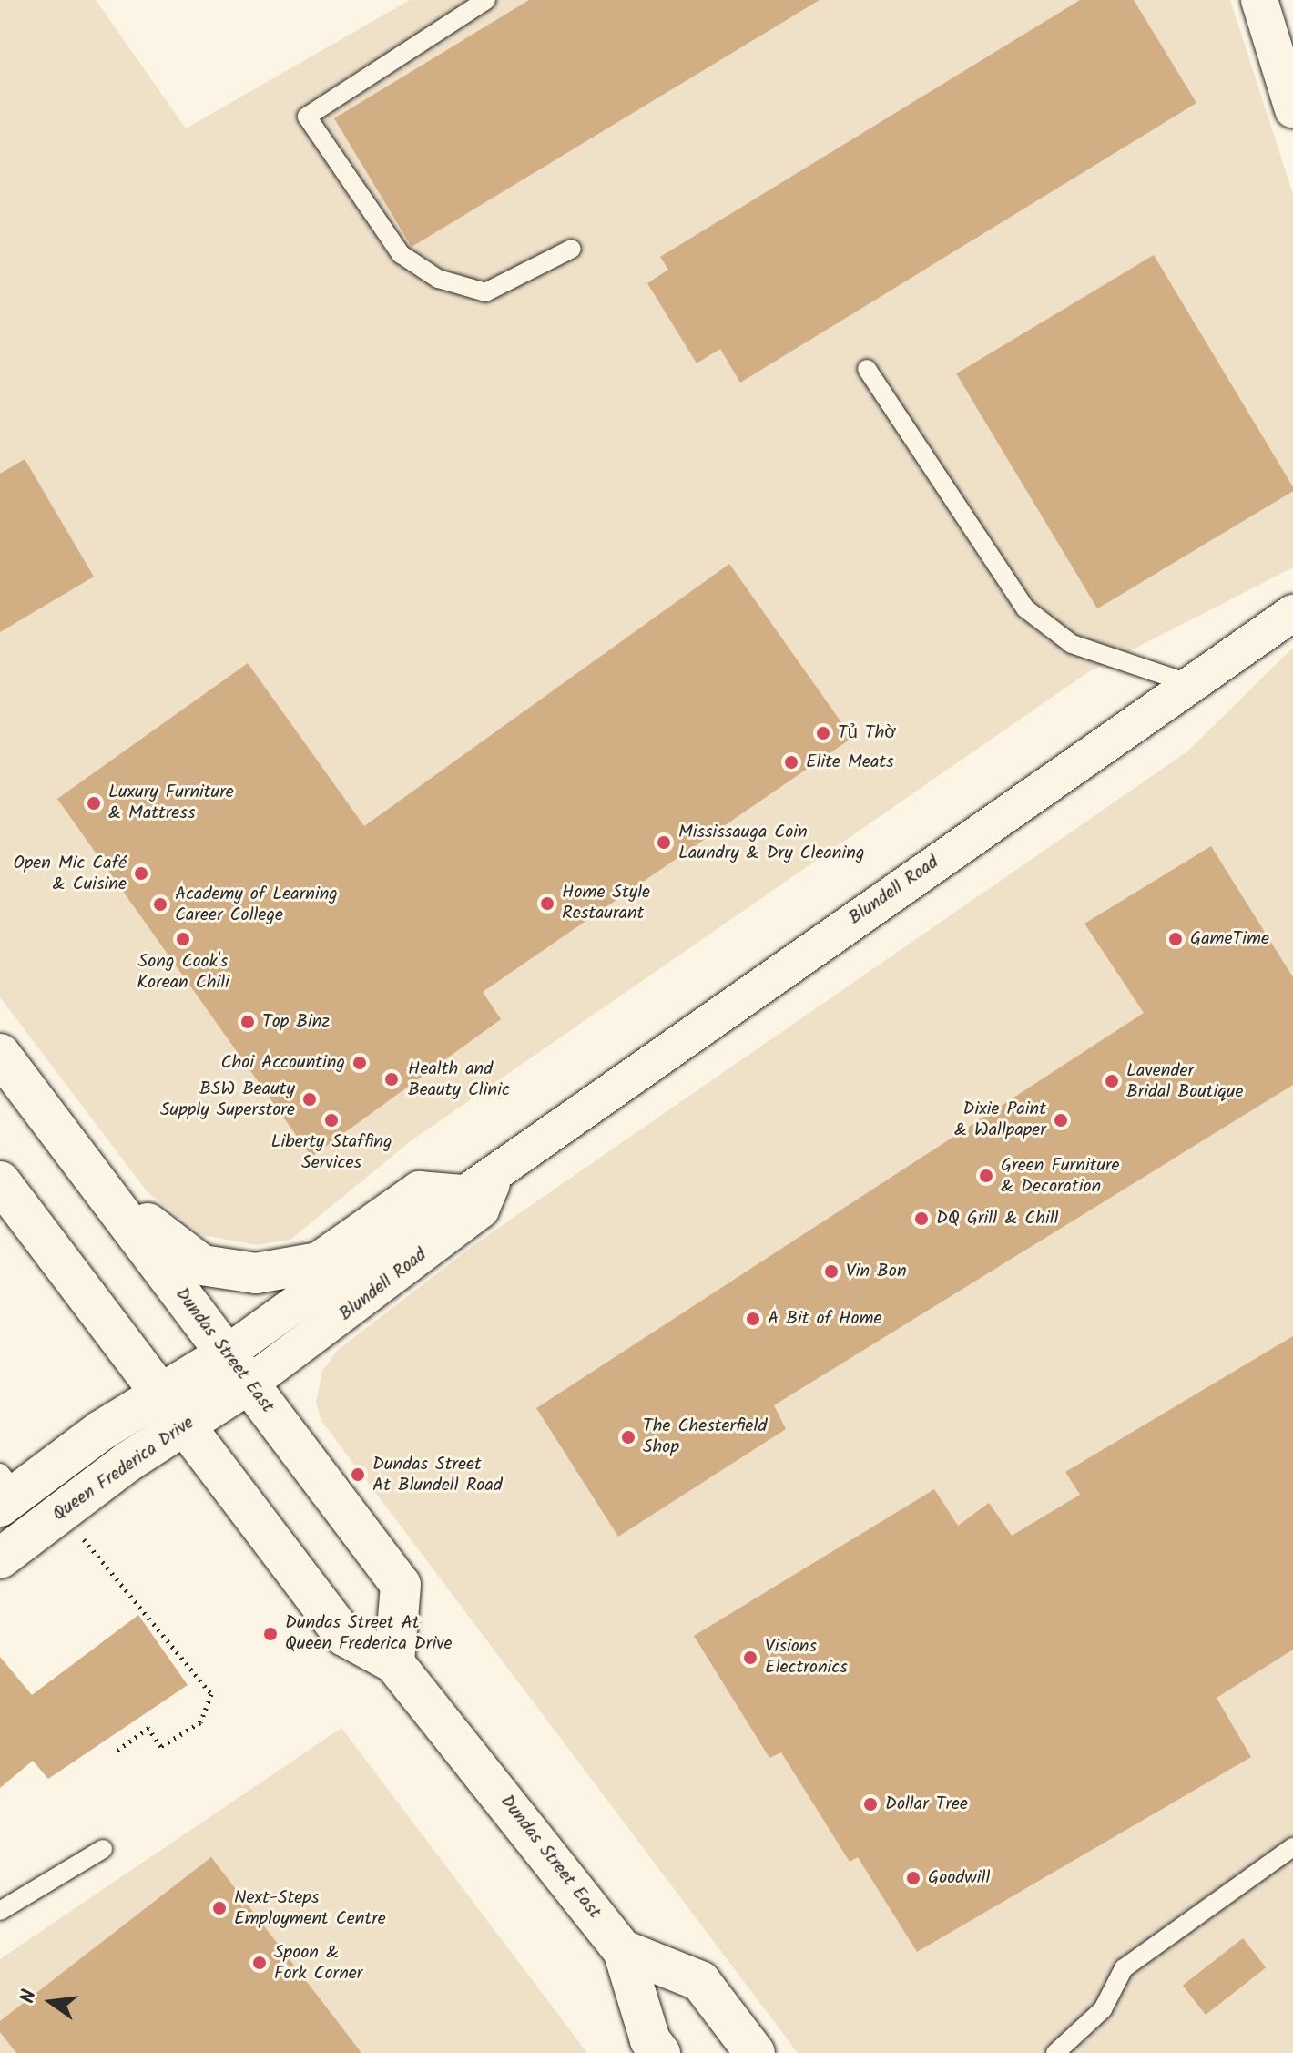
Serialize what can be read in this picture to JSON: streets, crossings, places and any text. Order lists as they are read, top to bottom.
{
  "streets": {
    "main road": ["Dundas Street East", "Queen Frederica Drive"],
    "street": ["Blundell Road"]
  },
  "crossings": [
    ["Blundell Road", "Dundas Street East"],
    ["Blundell Road", "Queen Frederica Drive"],
    ["Dundas Street East", "Queen Frederica Drive"]
  ],
  "places": [
    "Tủ Thờ",
    "Elite Meats",
    "Luxury Furniture & Mattress",
    "Mississauga Coin Laundry & Dry Cleaning",
    "Open Mic Café & Cuisine",
    "Home Style Restaurant",
    "Academy of Learning Career College",
    "Song Cook's Korean Chili",
    "GameTime",
    "Top Binz",
    "Choi Accounting",
    "Health and Beauty Clinic",
    "Lavender Bridal Boutique",
    "BSW Beauty Supply Superstore",
    "Liberty Staffing Services",
    "Dixie Paint & Wallpaper",
    "Green Furniture & Decoration",
    "DQ Grill & Chill",
    "Vin Bon",
    "A Bit of Home",
    "The Chesterfield Shop",
    "Dundas Street At Blundell Road",
    "Dundas Street At Queen Frederica Drive",
    "Visions Electronics",
    "Dollar Tree",
    "Goodwill",
    "Next-Steps Employment Centre",
    "Spoon & Fork Corner"
  ],
  "north": "left"
}
